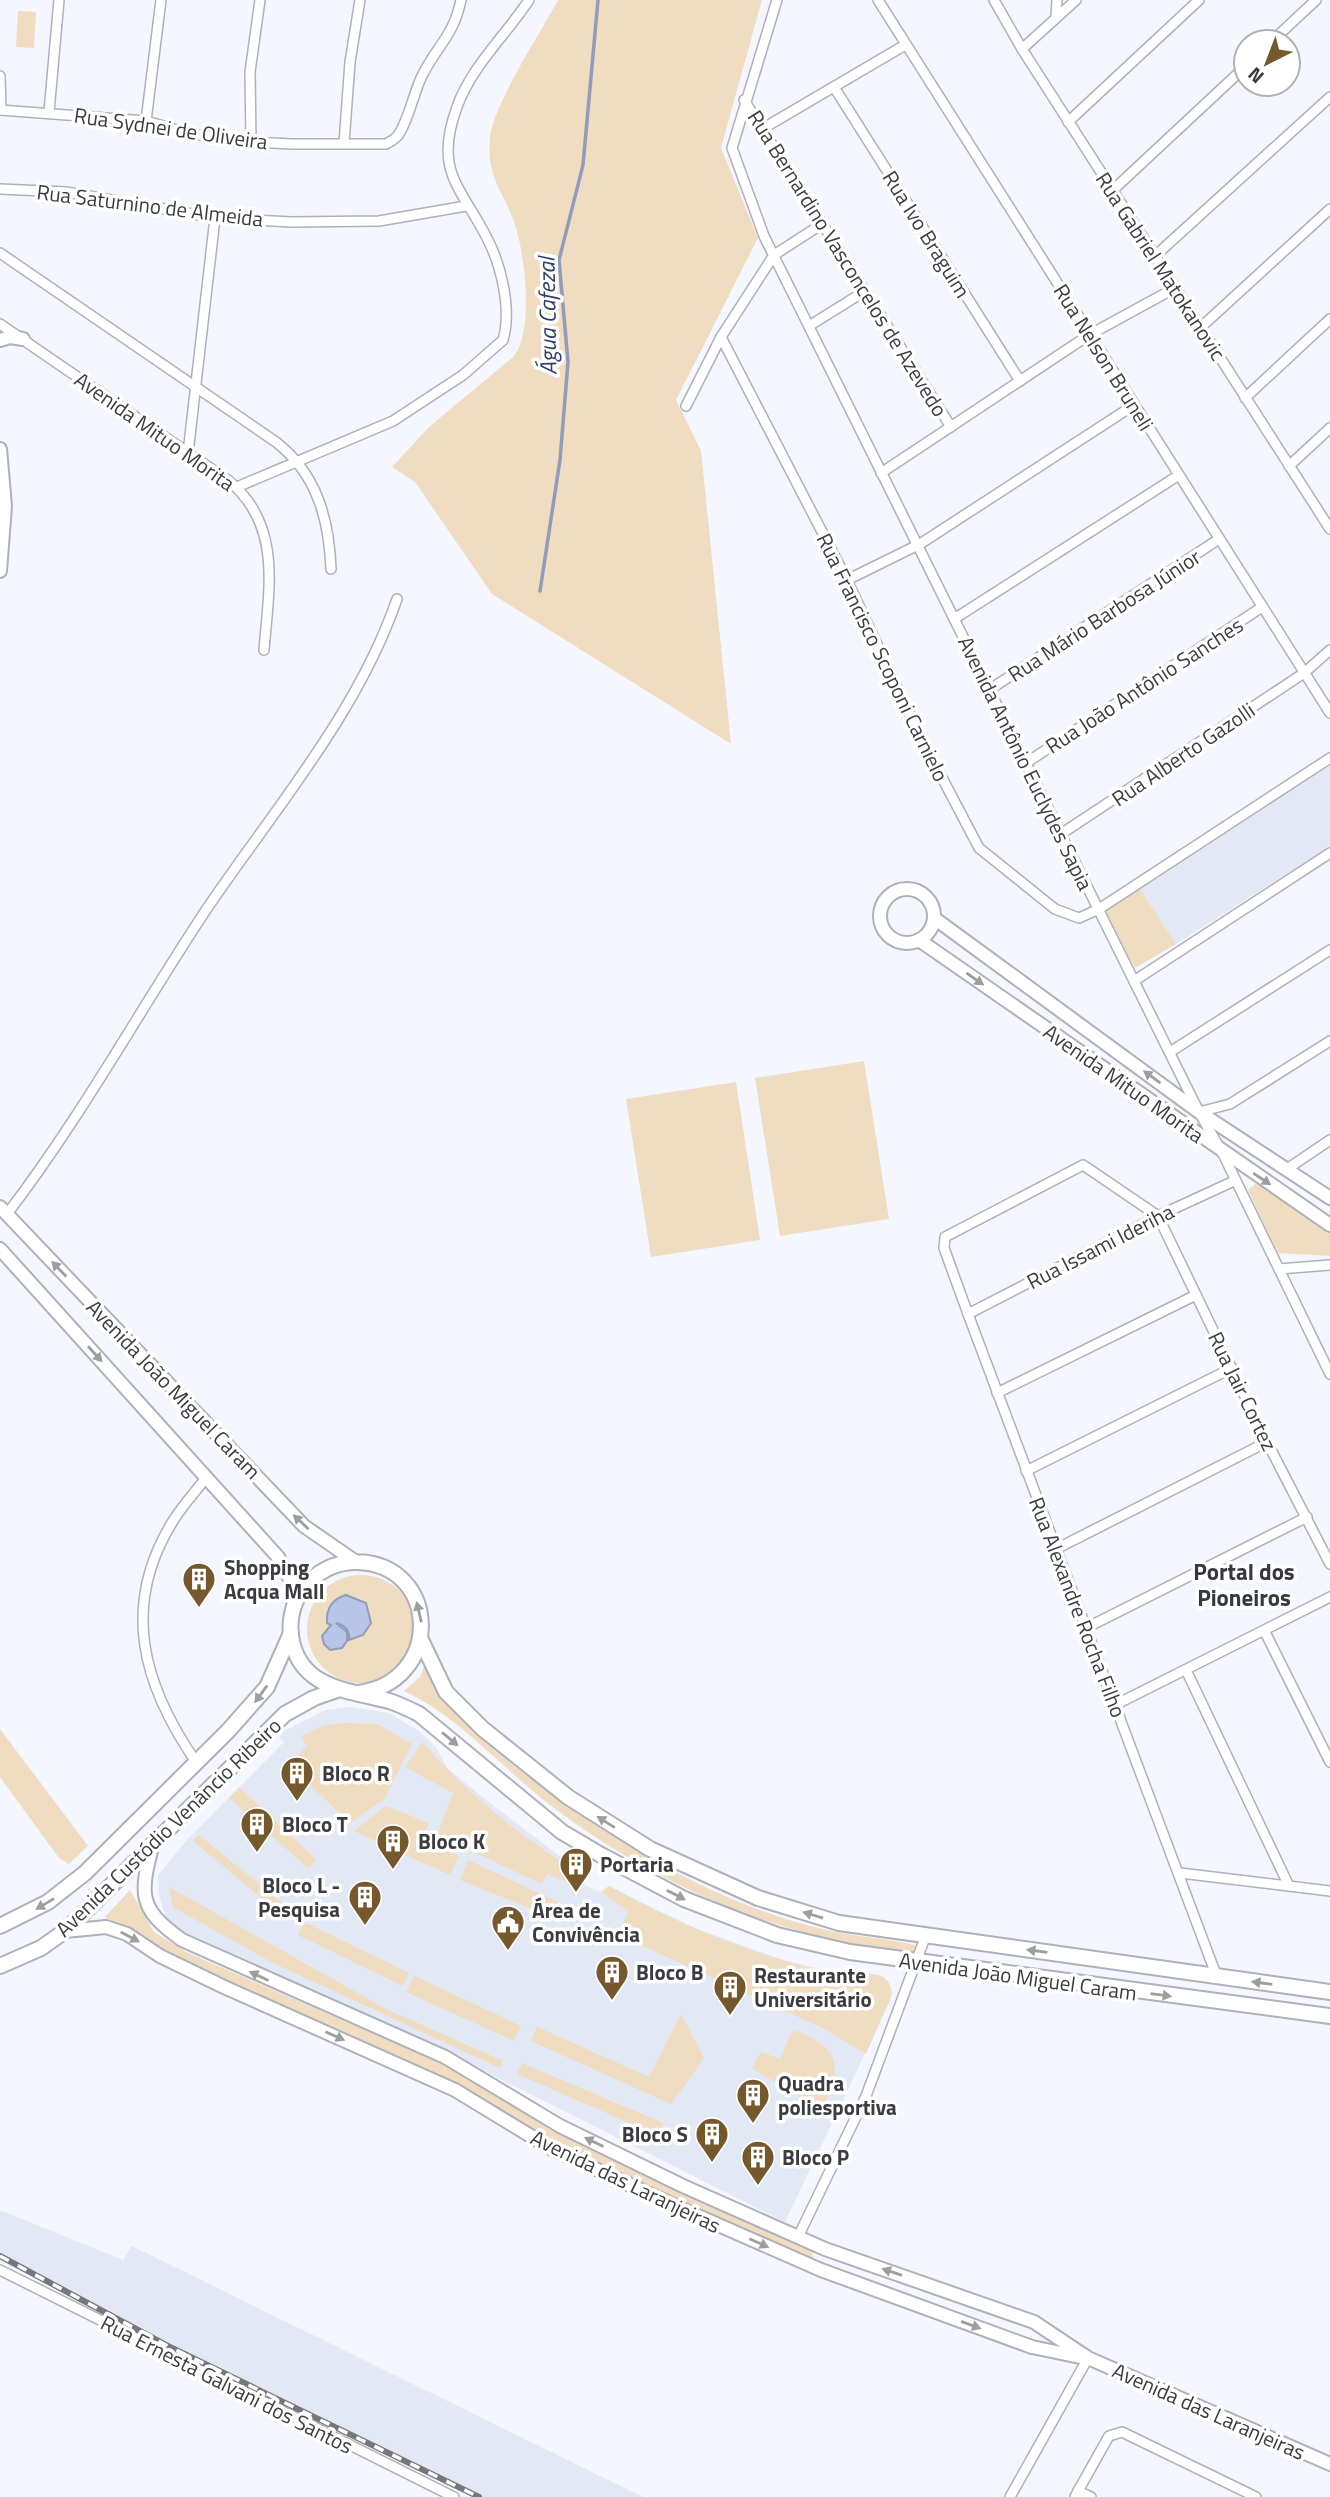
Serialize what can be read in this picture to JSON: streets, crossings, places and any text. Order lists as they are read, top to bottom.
{
  "streets": {
    "main road": ["Avenida João Miguel Caram", "Avenida Custódio Venâncio Ribeiro"],
    "street": [
      "Rua Sydnei de Oliveira",
      "Rua Saturnino de Almeida",
      "Rua Ivo Braguim",
      "Rua Bernardino Vasconcelos de Azevedo",
      "Rua Gabriel Matokanovic",
      "Rua Nelson Bruneli",
      "Avenida Mituo Morita",
      "Rua Mário Barbosa Júnior",
      "Rua Francisco Scoponi Carnielo",
      "Rua João Antônio Sanches",
      "Rua Alberto Gazolli",
      "Avenida Antônio Euclydes Sapia",
      "Rua Issami Ideriha",
      "Rua Jair Cortez",
      "Rua Alexandre Rocha Filho",
      "Avenida das Laranjeiras",
      "Rua Ernesta Galvani dos Santos"
    ]
  },
  "crossings": [
    ["Rua Bernardino Vasconcelos de Azevedo", "Avenida Antônio Euclydes Sapia"],
    ["Rua Nelson Bruneli", "Rua Mário Barbosa Júnior"],
    ["Rua Nelson Bruneli", "Rua João Antônio Sanches"],
    ["Rua Nelson Bruneli", "Rua Alberto Gazolli"],
    ["Avenida Mituo Morita", "Avenida Antônio Euclydes Sapia"],
    ["Rua Mário Barbosa Júnior", "Avenida Antônio Euclydes Sapia"],
    ["Rua Francisco Scoponi Carnielo", "Avenida Antônio Euclydes Sapia"],
    ["Rua João Antônio Sanches", "Avenida Antônio Euclydes Sapia"],
    ["Rua Alberto Gazolli", "Avenida Antônio Euclydes Sapia"],
    ["Avenida Antônio Euclydes Sapia", "Rua Issami Ideriha"],
    ["Rua Issami Ideriha", "Rua Jair Cortez"],
    ["Rua Issami Ideriha", "Rua Alexandre Rocha Filho"],
    ["Avenida João Miguel Caram", "Rua Alexandre Rocha Filho"],
    ["Avenida João Miguel Caram", "Avenida Custódio Venâncio Ribeiro"],
    ["Rua Jair Cortez", "Rua Alexandre Rocha Filho"],
    ["Avenida Custódio Venâncio Ribeiro", "Avenida das Laranjeiras"]
  ],
  "districts": ["Portal dos Pioneiros"],
  "water": ["Água Cafezal"],
  "places": {
    "building": [
      "Shopping Acqua Mall",
      "Bloco R",
      "Bloco T",
      "Bloco K",
      "Portaria",
      "Bloco L - Pesquisa",
      "Bloco B",
      "Restaurante Universitário",
      "Quadra poliesportiva",
      "Bloco S",
      "Bloco P"
    ],
    "public building": ["Área de Convivência"]
  },
  "north": "bottom left"
}
